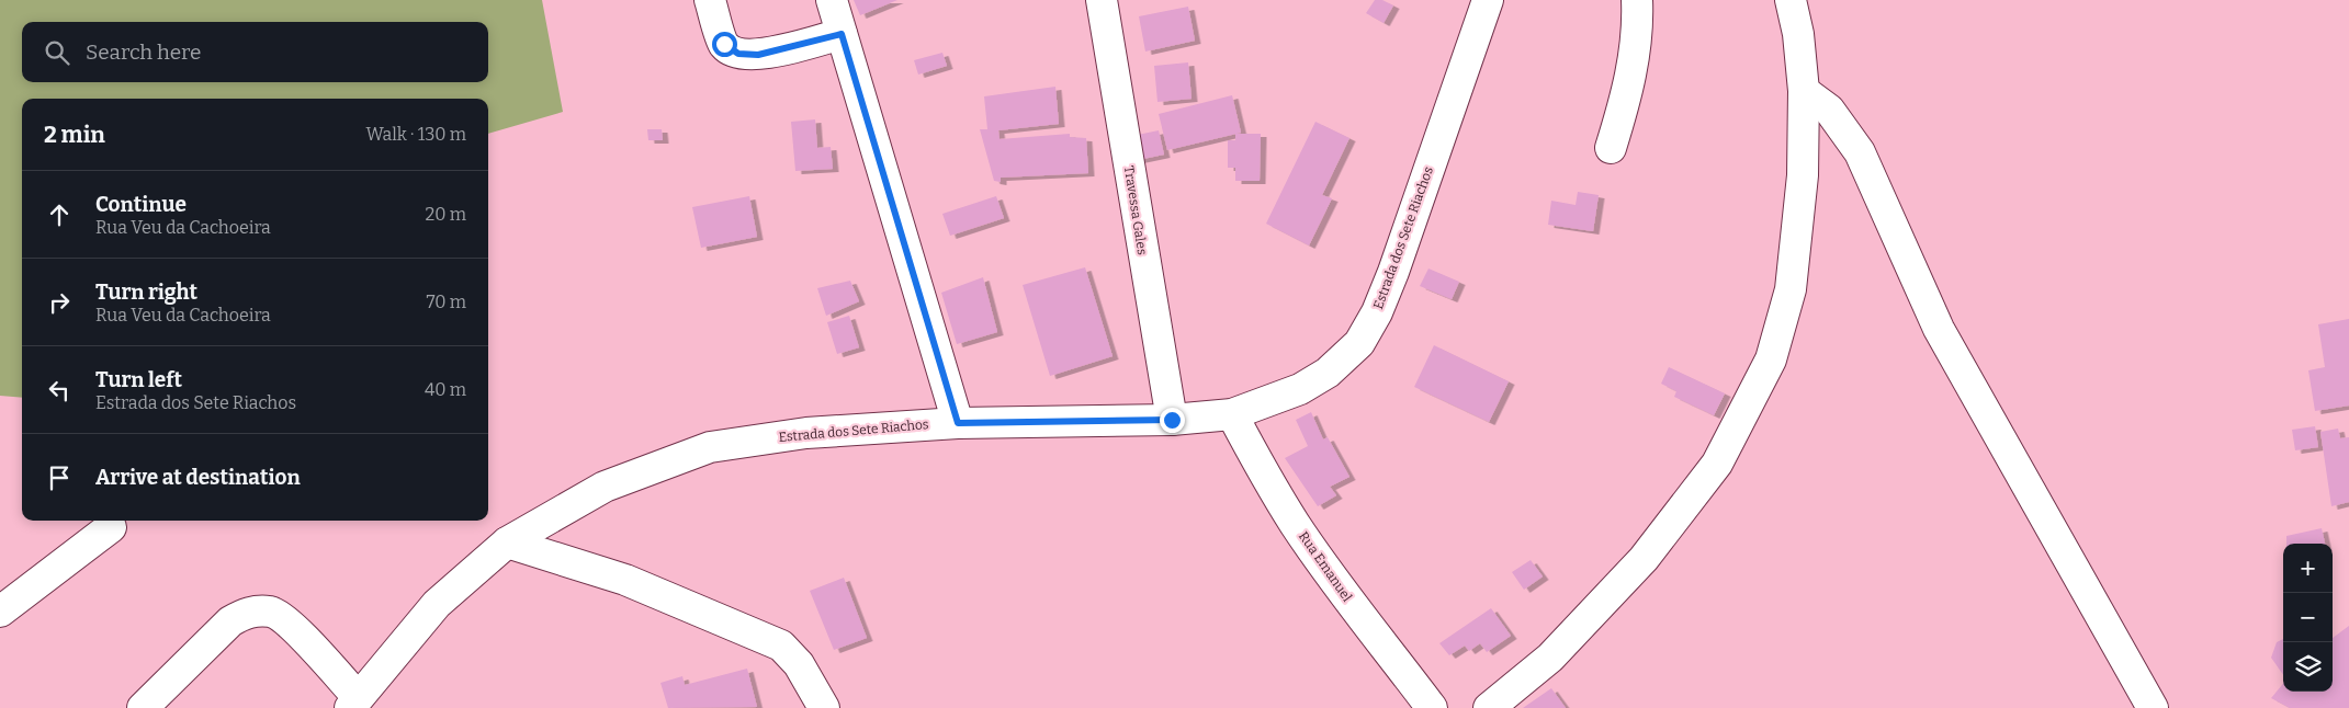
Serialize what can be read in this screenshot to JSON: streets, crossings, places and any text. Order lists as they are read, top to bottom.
{
  "streets": {
    "street": ["Travessa Gales", "Estrada dos Sete Riachos", "Rua Emanuel"]
  },
  "crossings": [
    ["Travessa Gales", "Estrada dos Sete Riachos"],
    ["Estrada dos Sete Riachos", "Rua Emanuel"]
  ],
  "page": {
    "search": "Search here",
    "heading": ["2 min", "Walk · 130 m"],
    "list": [
      ["Continue", "Rua Veu da Cachoeira", "20 m"],
      ["Turn right", "Rua Veu da Cachoeira", "70 m"],
      ["Turn left", "Estrada dos Sete Riachos", "40 m"],
      "Arrive at destination"
    ],
    "map_buttons": ["+", "−"]
  }
}
